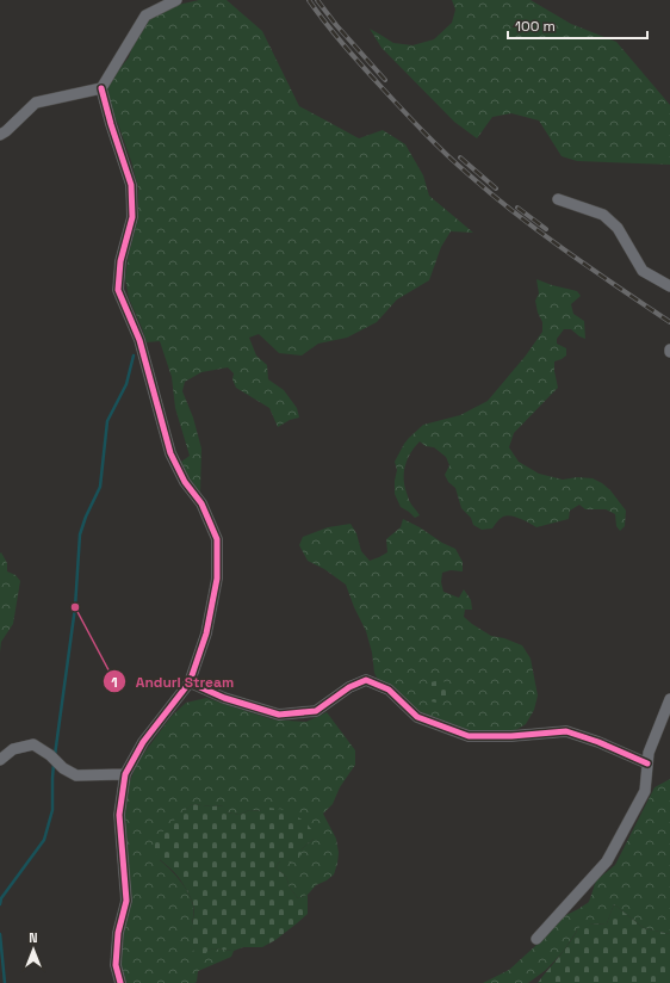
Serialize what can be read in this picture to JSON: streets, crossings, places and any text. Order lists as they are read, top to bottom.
{
  "places": ["Anduri Stream"],
  "scale_bar": "100 m",
  "north": "top"
}
